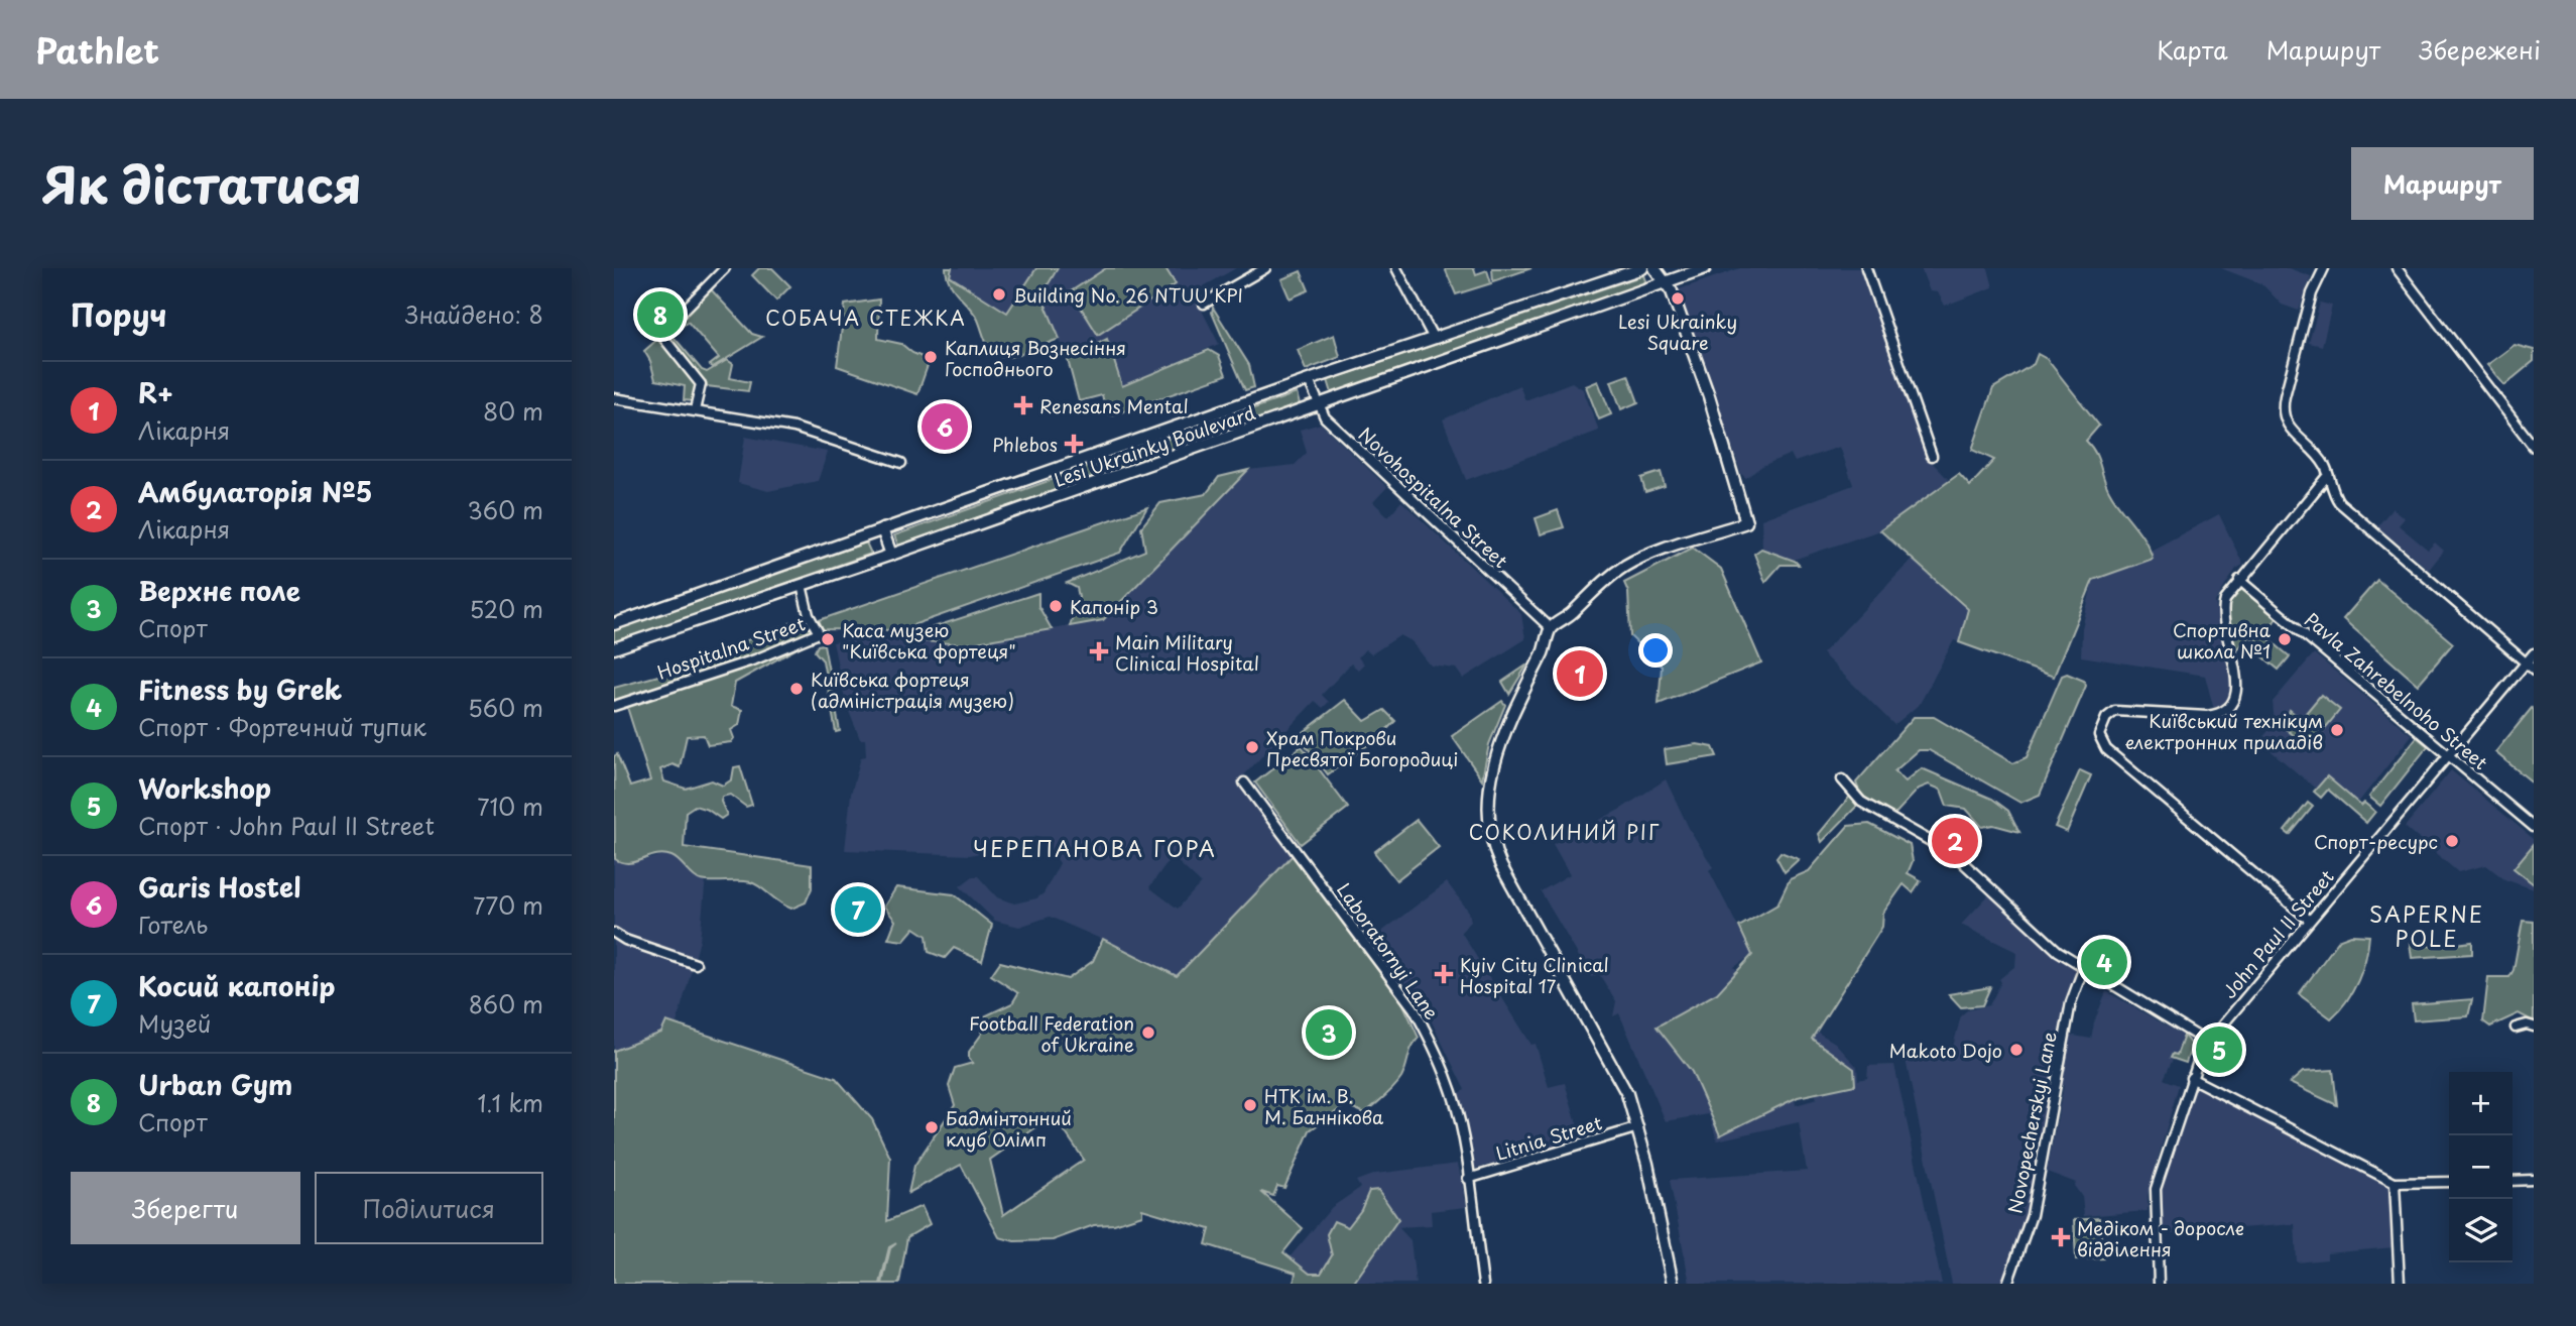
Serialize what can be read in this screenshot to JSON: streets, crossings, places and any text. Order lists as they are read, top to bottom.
{
  "streets": {
    "main road": ["Lesi Ukrainky Boulevard"],
    "street": [
      "Novohospitalna Street",
      "Hospitalna Street",
      "Pavla Zahrebelnoho Street",
      "John Paul II Street",
      "Laboratornyi Lane",
      "Novopecherskyi Lane",
      "Litnia Street"
    ]
  },
  "crossings": [
    ["Lesi Ukrainky Boulevard", "Novohospitalna Street"],
    ["Lesi Ukrainky Boulevard", "Hospitalna Street"],
    ["Pavla Zahrebelnoho Street", "John Paul II Street"],
    ["Laboratornyi Lane", "Litnia Street"]
  ],
  "districts": [
    "СОБАЧА СТЕЖКА",
    "СОКОЛИНИЙ РІГ",
    "ЧЕРЕПАНОВА ГОРА",
    "SAPERNE POLE"
  ],
  "places": {
    "other": [
      "Building No. 26 NTUU KPI",
      "Lesi Ukrainky Square",
      "Каплиця Вознесіння Господнього",
      "Капонір 3",
      "Каса музею \"Київська фортеця\"",
      "Спортивна школа №1",
      "Київська фортеця (адміністрація музею)",
      "Київський технікум електронних приладів",
      "Храм Покрови Пресвятої Богородиці",
      "Спорт-ресурс",
      "Football Federation of Ukraine",
      "Makoto Dojo",
      "НТК ім. В. М. Баннікова",
      "Бадмінтонний клуб Олімп"
    ],
    "health": [
      "Renesans Mental",
      "Phlebos",
      "Main Military Clinical Hospital",
      "Kyiv City Clinical Hospital 17",
      "Медіком - доросле відділення"
    ]
  },
  "page": {
    "header": "Pathlet",
    "nav": ["Карта", "Маршрут", "Збережені"],
    "title": "Як дістатися",
    "buttons": [
      "Маршрут",
      ["Зберегти", "Поділитися"]
    ],
    "heading": ["Поруч", "Знайдено: 8"],
    "pins": [
      "8",
      "6",
      "1",
      "2",
      "7",
      "4",
      "3",
      "5"
    ],
    "list": [
      {
        "mark": "1",
        "name": "R+",
        "note": "Лікарня",
        "value": "80 m"
      },
      {
        "mark": "2",
        "name": "Амбулаторія №5",
        "note": "Лікарня",
        "value": "360 m"
      },
      {
        "mark": "3",
        "name": "Верхнє поле",
        "note": "Спорт",
        "value": "520 m"
      },
      {
        "mark": "4",
        "name": "Fitness by Grek",
        "note": "Спорт · Фортечний тупик",
        "value": "560 m"
      },
      {
        "mark": "5",
        "name": "Workshop",
        "note": "Спорт · John Paul II Street",
        "value": "710 m"
      },
      {
        "mark": "6",
        "name": "Garis Hostel",
        "note": "Готель",
        "value": "770 m"
      },
      {
        "mark": "7",
        "name": "Косий капонір",
        "note": "Музей",
        "value": "860 m"
      },
      {
        "mark": "8",
        "name": "Urban Gym",
        "note": "Спорт",
        "value": "1.1 km"
      }
    ],
    "map_buttons": ["+", "−"]
  }
}
